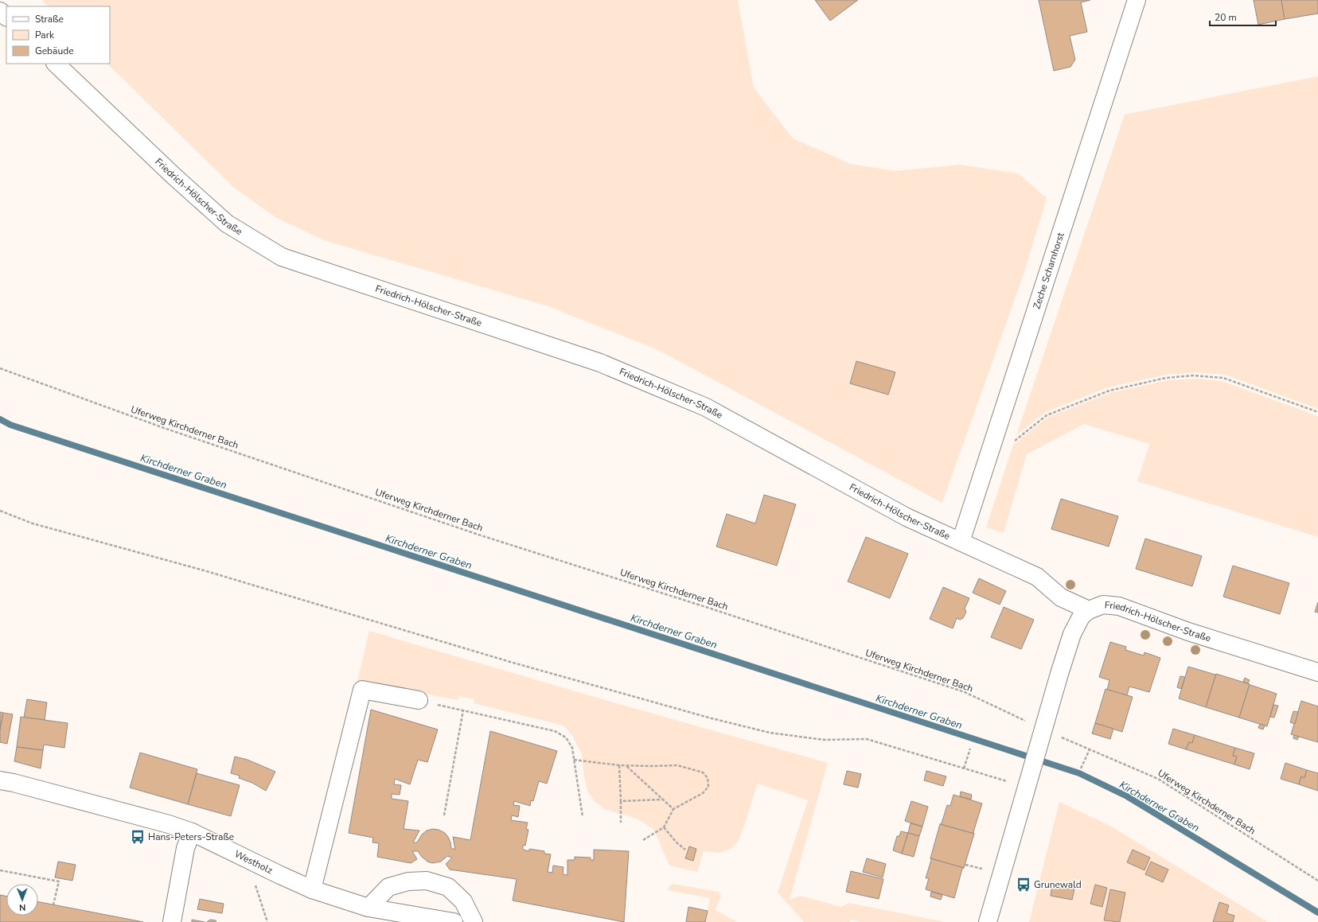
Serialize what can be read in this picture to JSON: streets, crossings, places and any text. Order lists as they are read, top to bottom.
{
  "streets": {
    "street": ["Friedrich-Hölscher-Straße", "Zeche Scharnhorst", "Westholz"],
    "path": ["Uferweg Kirchderner Bach"]
  },
  "crossings": [
    ["Friedrich-Hölscher-Straße", "Zeche Scharnhorst"]
  ],
  "water": ["Kirchderner Graben"],
  "places": {
    "bus stop": ["Hans-Peters-Straße", "Grunewald"]
  },
  "legend": ["Straße", "Park", "Gebäude"],
  "scale_bar": "20 m",
  "north": "bottom"
}
